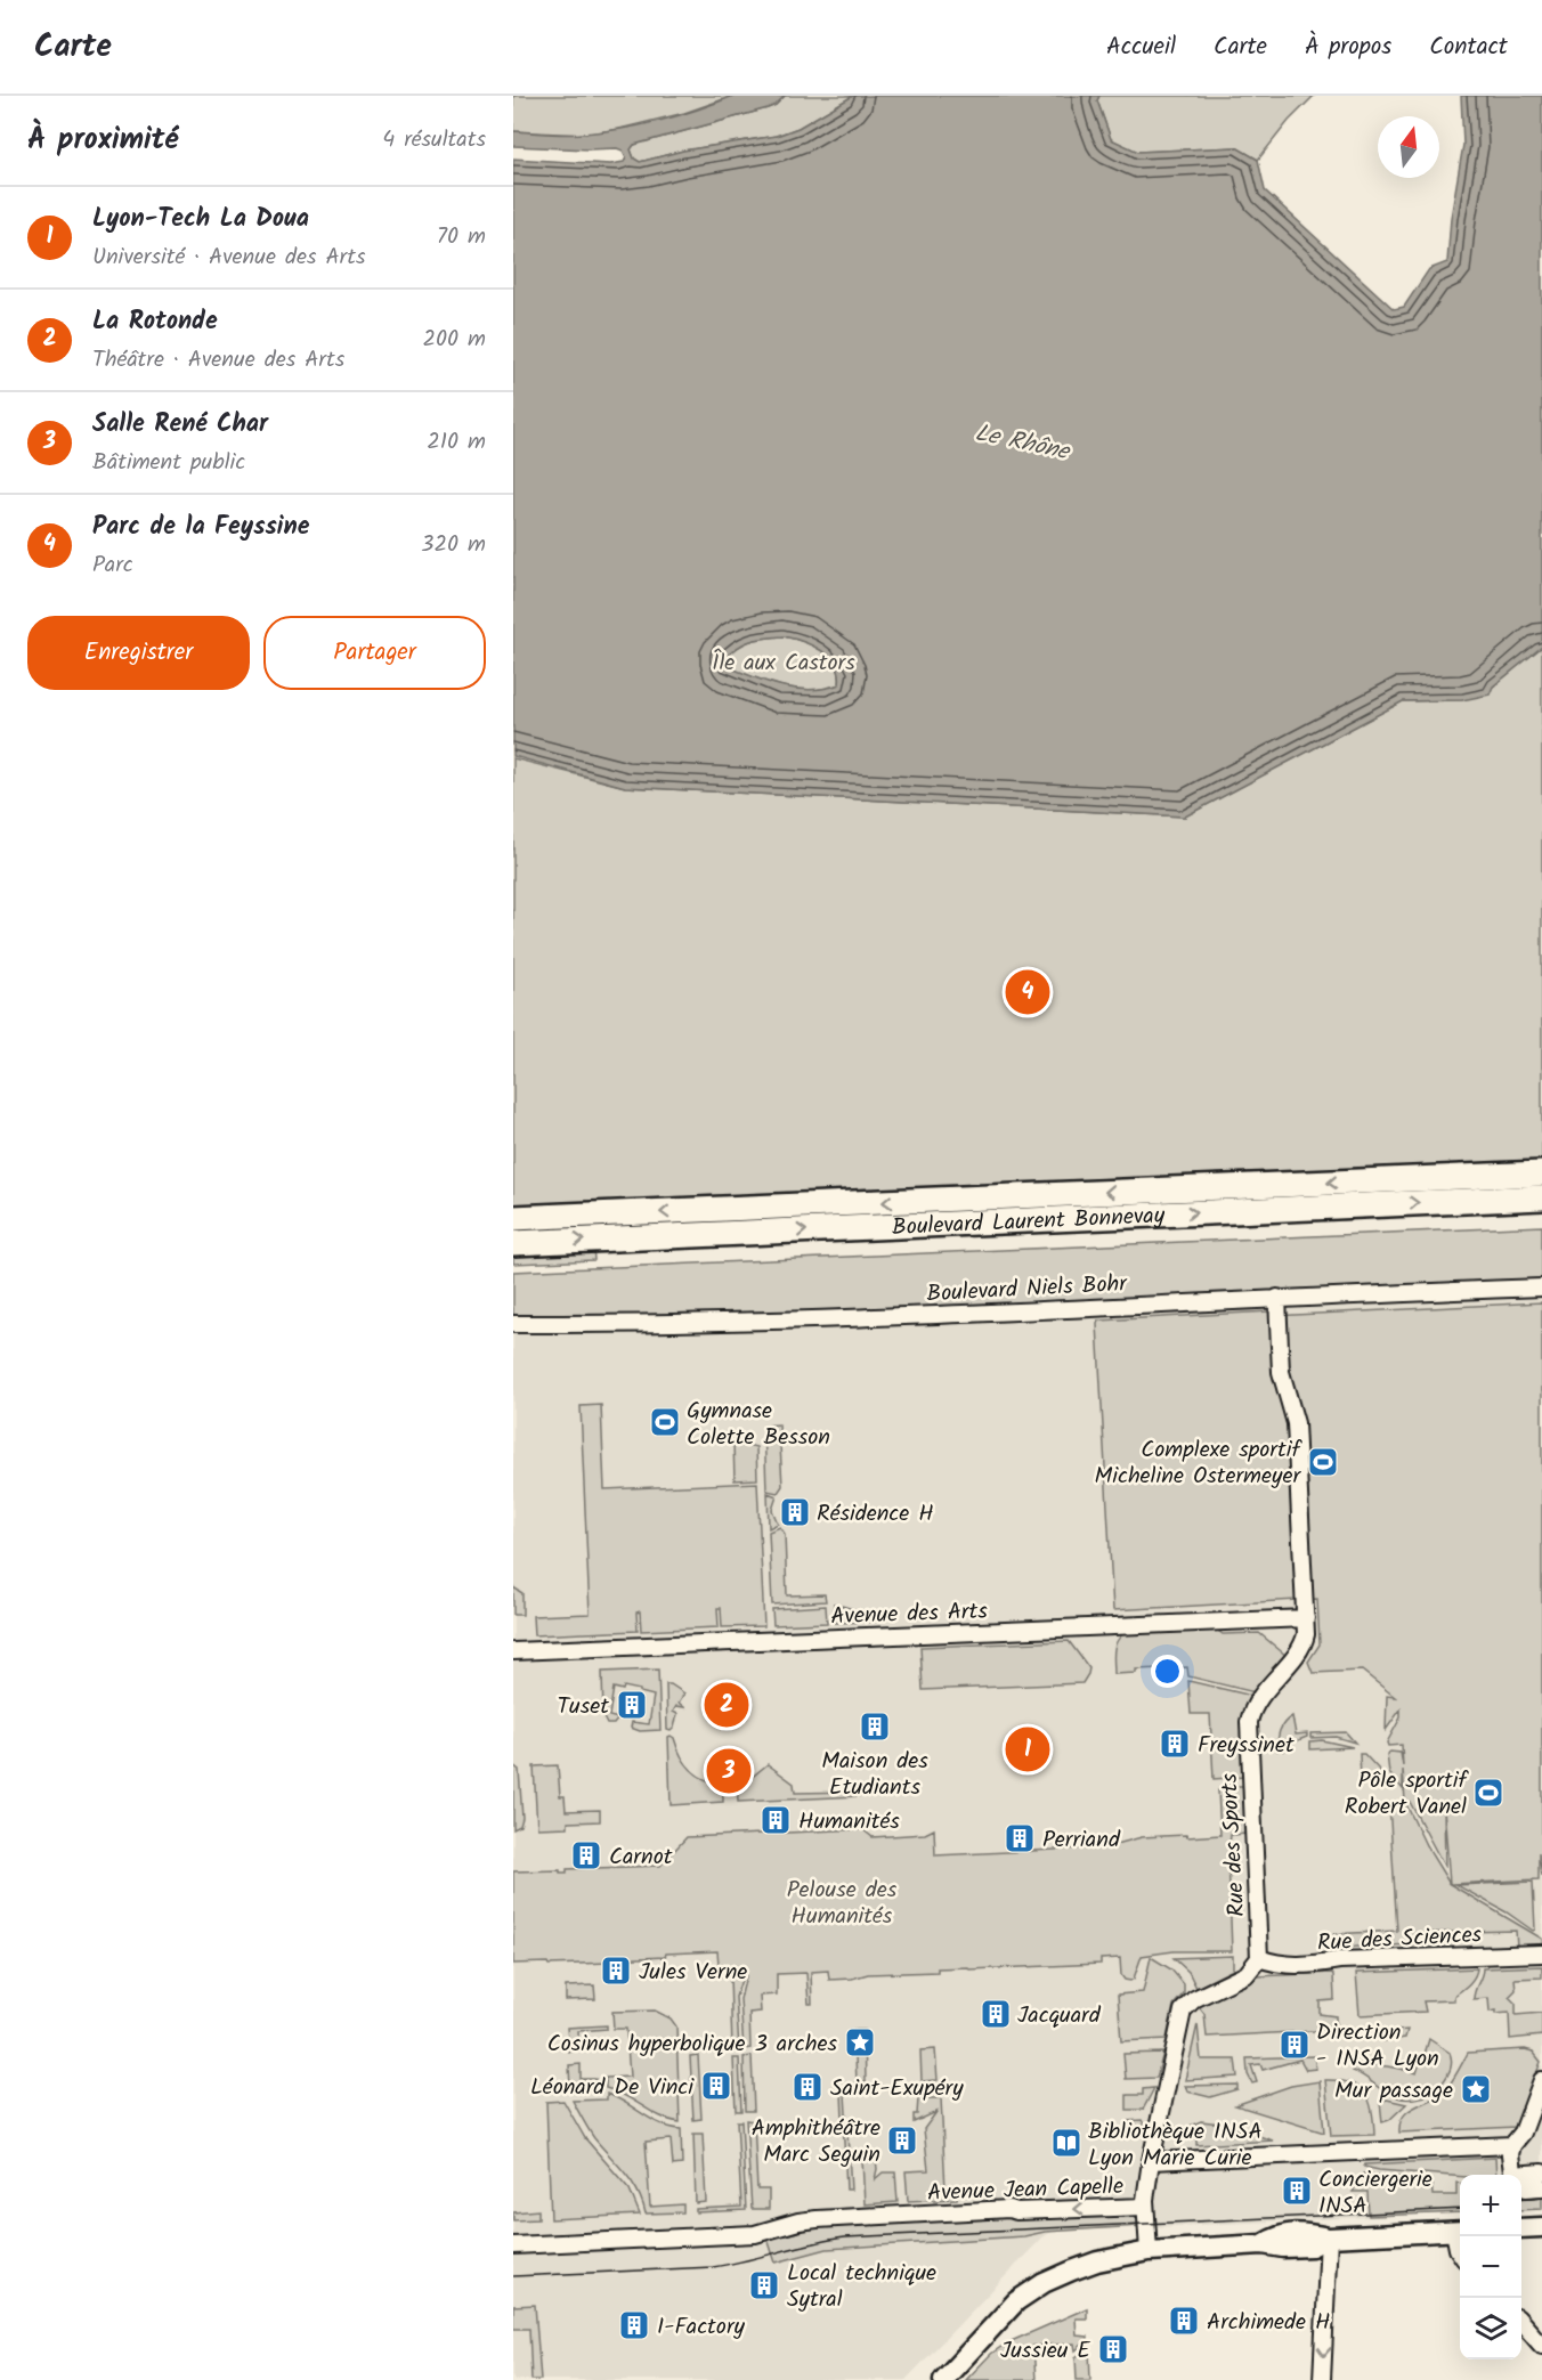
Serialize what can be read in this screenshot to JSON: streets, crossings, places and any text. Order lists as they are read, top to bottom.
{
  "streets": {
    "main road": ["Boulevard Laurent Bonnevay"],
    "street": [
      "Boulevard Niels Bohr",
      "Avenue des Arts",
      "Rue des Sports",
      "Rue des Sciences",
      "Avenue Jean Capelle"
    ]
  },
  "crossings": [
    ["Boulevard Niels Bohr", "Rue des Sports"],
    ["Avenue des Arts", "Rue des Sports"],
    ["Rue des Sports", "Rue des Sciences"]
  ],
  "one_way": ["Avenue Jean Capelle"],
  "water": ["Le Rhône"],
  "parks": ["Île aux Castors", "Pelouse des Humanités"],
  "places": {
    "sports": ["Gymnase Colette Besson", "Complexe sportif Micheline Ostermeyer", "Pôle sportif Robert Vanel"],
    "building": [
      "Résidence H",
      "Tuset",
      "Maison des Etudiants",
      "Freyssinet",
      "Humanités",
      "Perriand",
      "Carnot",
      "Jules Verne",
      "Jacquard",
      "Direction - INSA Lyon",
      "Léonard De Vinci",
      "Saint-Exupéry",
      "Amphithéâtre Marc Seguin",
      "Conciergerie INSA",
      "Local technique Sytral",
      "Archimede H",
      "I-Factory",
      "Jussieu E"
    ],
    "place": ["Cosinus hyperbolique 3 arches", "Mur passage"],
    "library": ["Bibliothèque INSA Lyon Marie Curie"]
  },
  "north": "top",
  "page": {
    "header": "Carte",
    "nav": [
      "Accueil",
      "Carte",
      "À propos",
      "Contact"
    ],
    "heading": ["À proximité", "4 résultats"],
    "list": [
      {
        "mark": "1",
        "name": "Lyon-Tech La Doua",
        "note": "Université · Avenue des Arts",
        "value": "70 m"
      },
      {
        "mark": "2",
        "name": "La Rotonde",
        "note": "Théâtre · Avenue des Arts",
        "value": "200 m"
      },
      {
        "mark": "3",
        "name": "Salle René Char",
        "note": "Bâtiment public",
        "value": "210 m"
      },
      {
        "mark": "4",
        "name": "Parc de la Feyssine",
        "note": "Parc",
        "value": "320 m"
      }
    ],
    "buttons": ["Enregistrer", "Partager"],
    "pins": [
      "4",
      "2",
      "1",
      "3"
    ],
    "map_buttons": ["+", "−"]
  }
}
